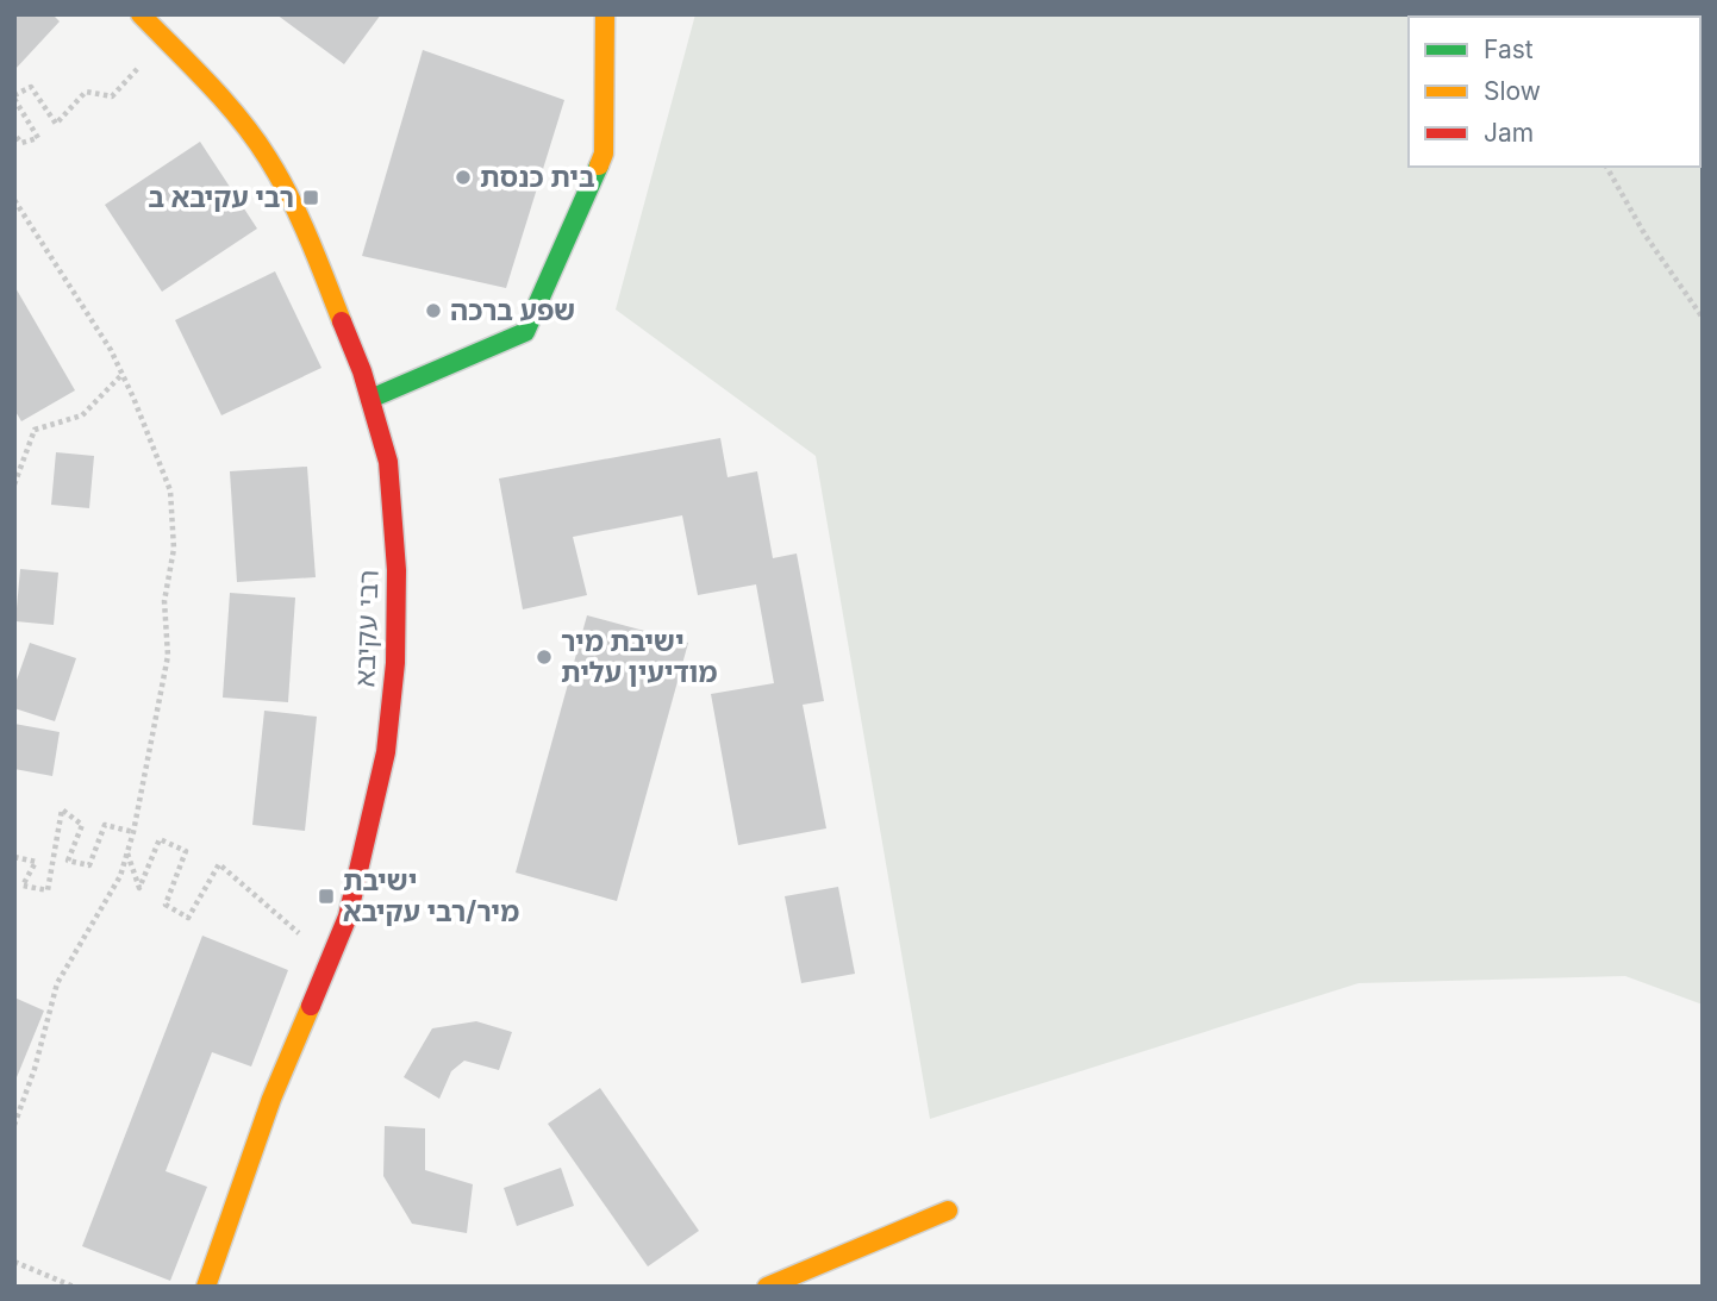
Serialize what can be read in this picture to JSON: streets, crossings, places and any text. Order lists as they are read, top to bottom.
{
  "streets": {
    "street": ["רבי עקיבא"]
  },
  "places": {
    "other": ["בית כנסת", "שפע ברכה", "ישיבת מיר מודיעין עלית"],
    "transit": ["רבי עקיבא ב", "ישיבת מיר/רבי עקיבא"]
  },
  "legend": ["Fast", "Slow", "Jam"]
}
